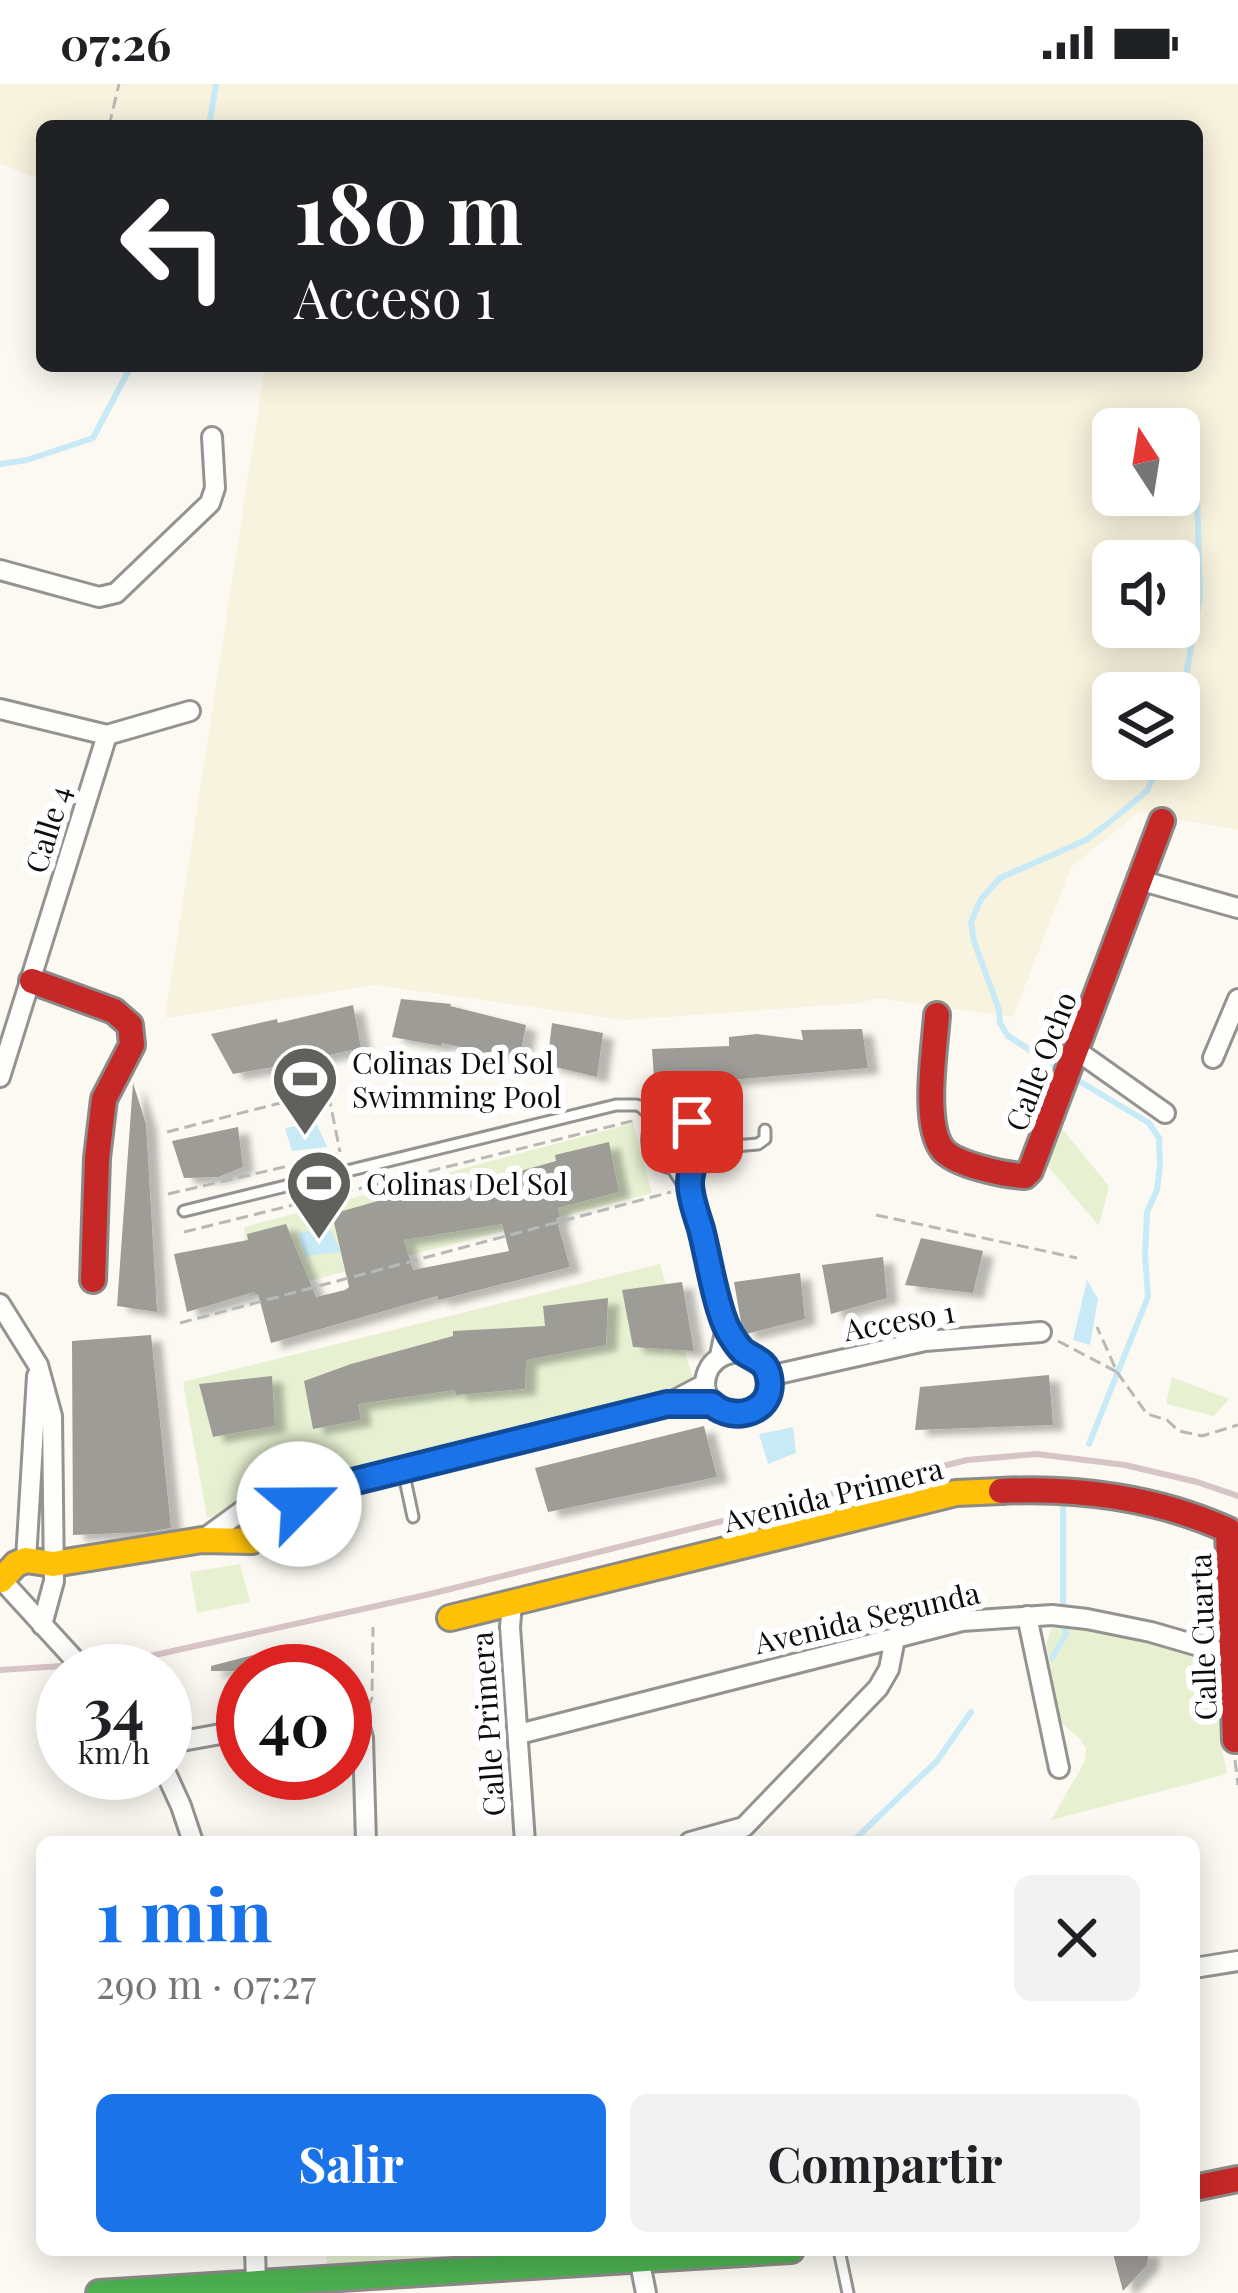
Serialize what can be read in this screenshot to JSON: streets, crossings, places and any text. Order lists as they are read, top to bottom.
{
  "streets": {
    "street": [
      "Calle 4",
      "Calle Ocho",
      "Acceso 1",
      "Avenida Primera",
      "Avenida Segunda",
      "Calle Cuarta",
      "Calle Primera"
    ]
  },
  "crossings": [
    ["Avenida Primera", "Calle Cuarta"],
    ["Avenida Primera", "Calle Primera"],
    ["Avenida Segunda", "Calle Cuarta"],
    ["Avenida Segunda", "Calle Primera"]
  ],
  "places": {
    "sports": ["Colinas Del Sol Swimming Pool", "Colinas Del Sol"]
  },
  "north": "top",
  "page": {
    "status": "07:26",
    "turn": ["180 m", "Acceso 1"],
    "speed": "34 km/h",
    "limit": "40",
    "heading": ["1 min", "290 m · 07:27"],
    "buttons": ["Salir", "Compartir"]
  }
}
